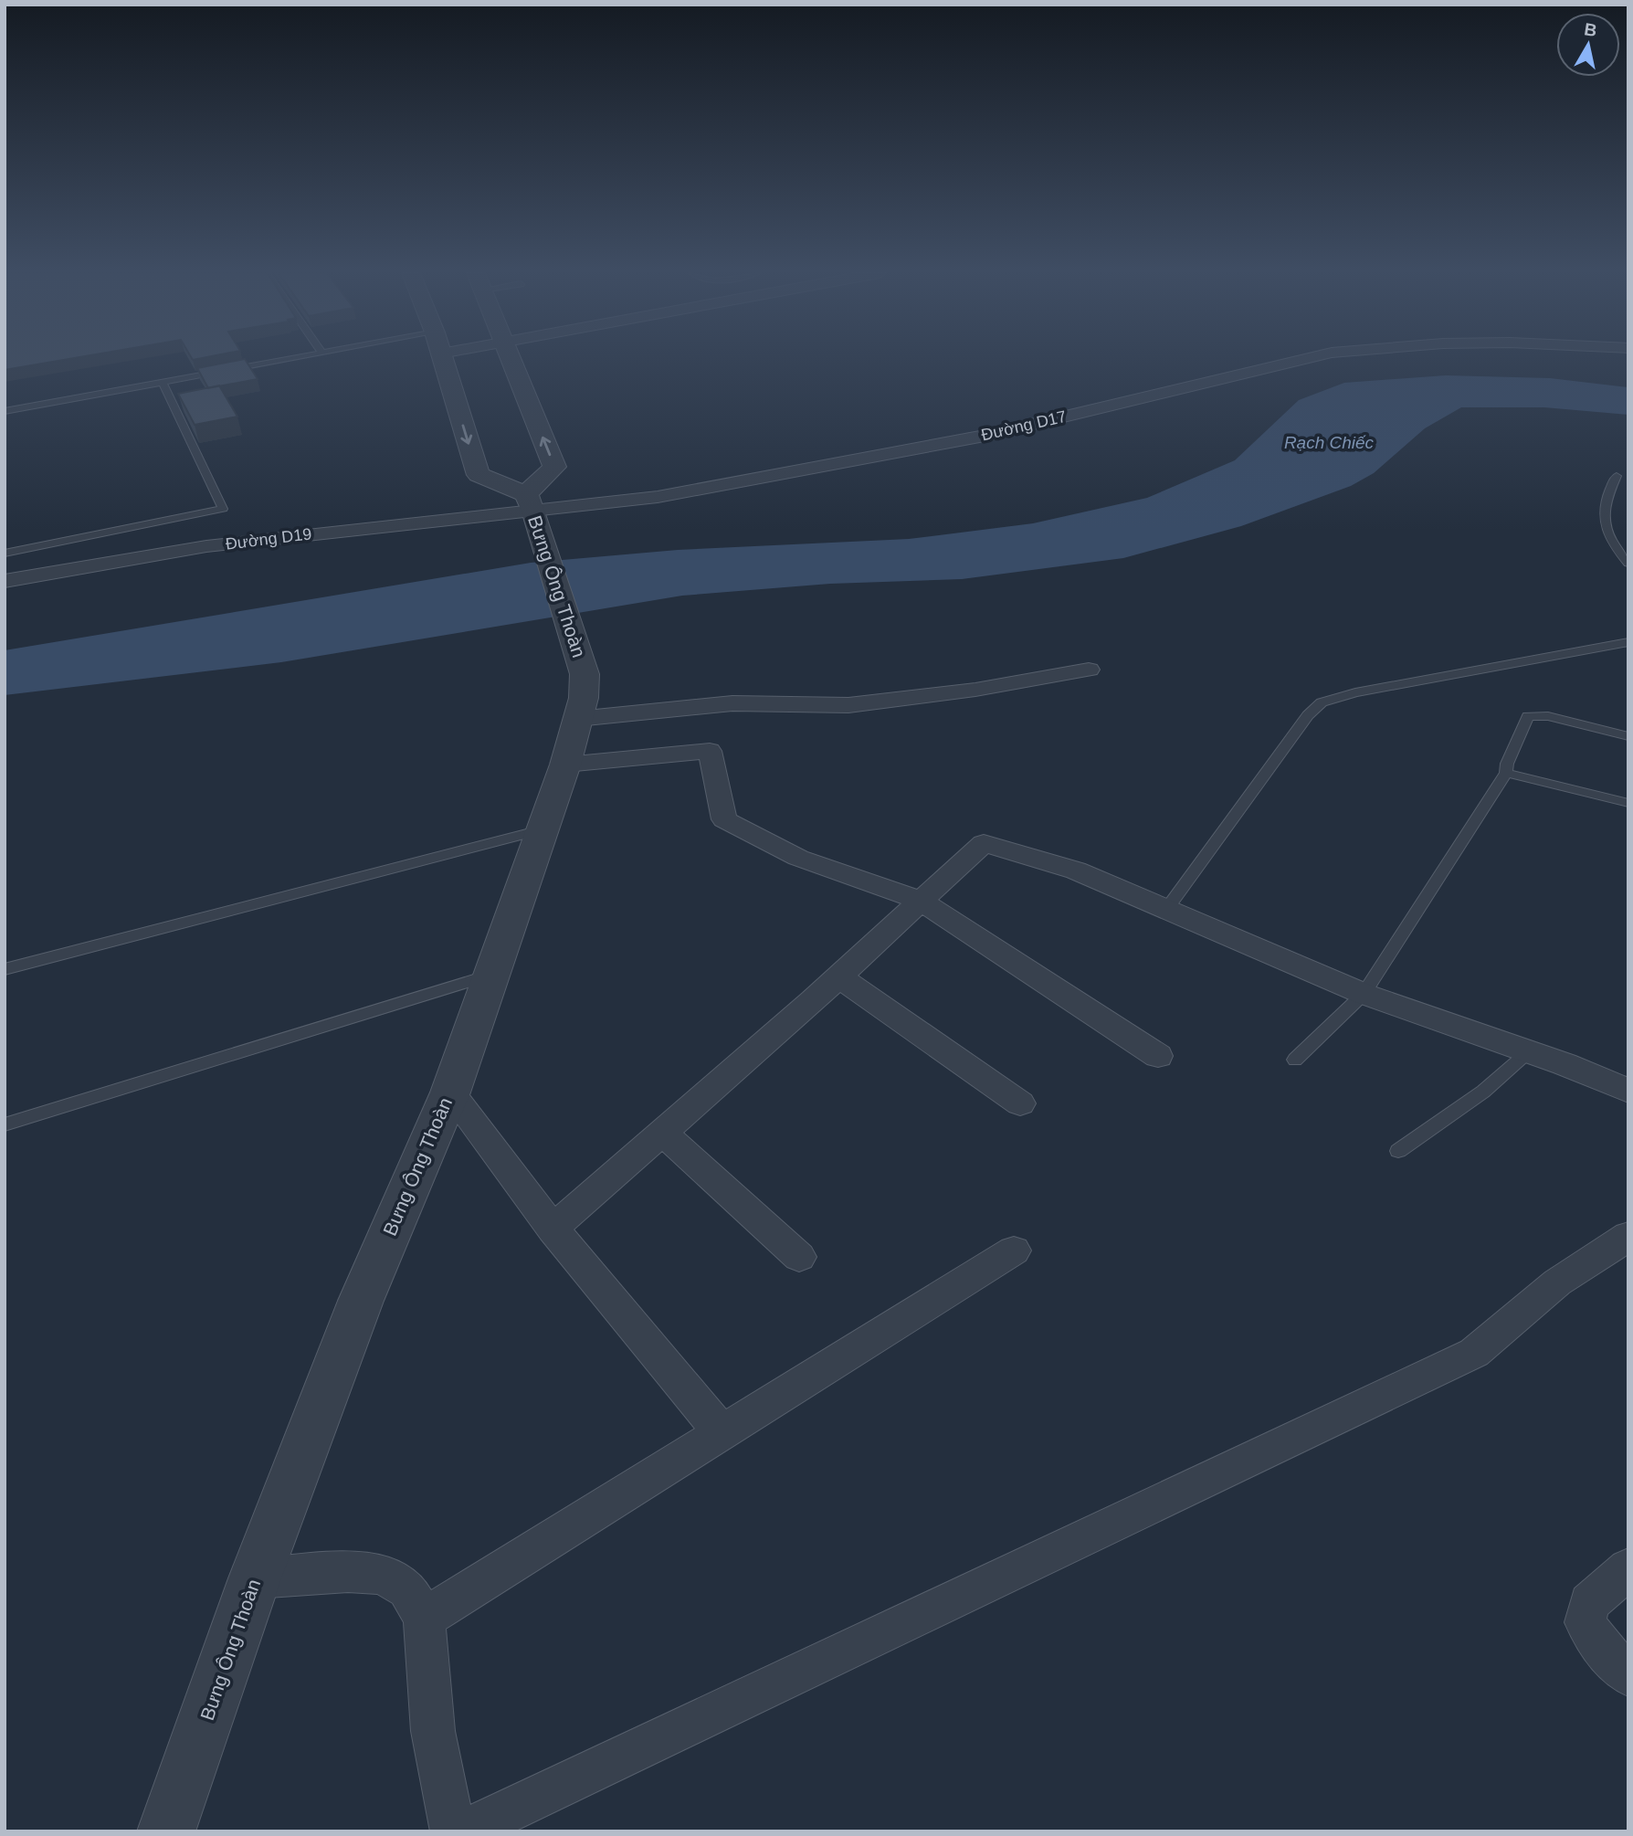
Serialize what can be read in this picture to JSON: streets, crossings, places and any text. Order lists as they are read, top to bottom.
{
  "streets": {
    "street": ["Đường D17", "Đường D19", "Bưng Ông Thoàn"]
  },
  "crossings": [
    ["Đường D17", "Đường D19"],
    ["Đường D17", "Bưng Ông Thoàn"],
    ["Đường D19", "Bưng Ông Thoàn"]
  ],
  "water": ["Rạch Chiếc"],
  "north": "top"
}
